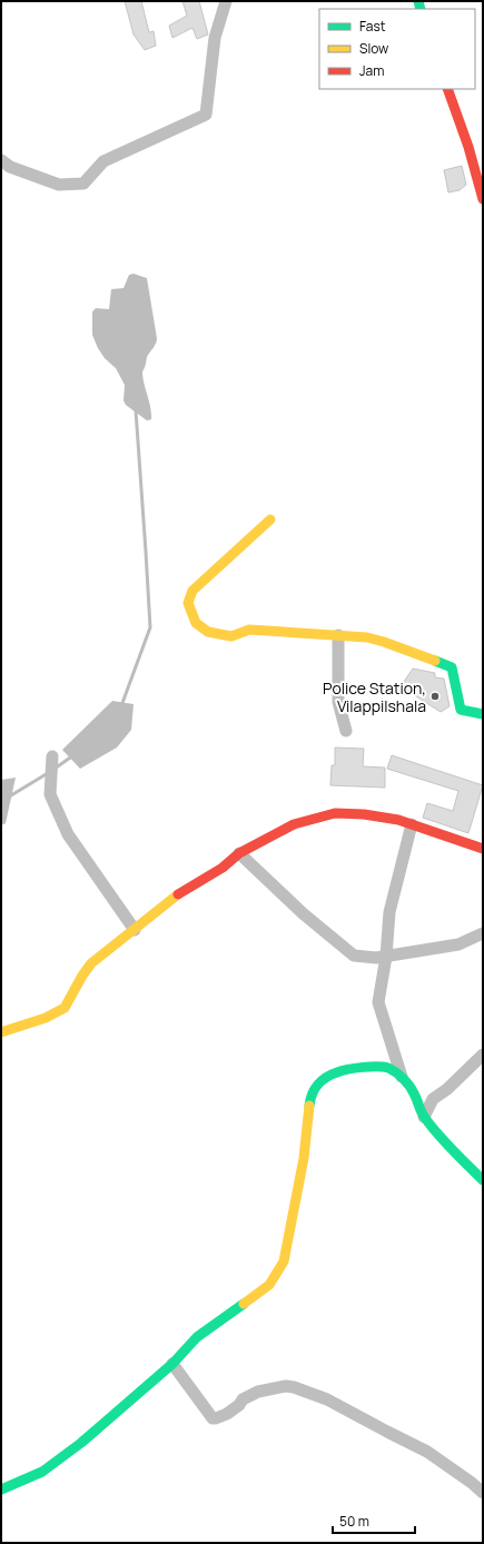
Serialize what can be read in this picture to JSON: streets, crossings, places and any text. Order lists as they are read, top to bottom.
{
  "places": ["Police Station, Vilappilshala"],
  "legend": ["Fast", "Slow", "Jam"],
  "scale_bar": "50 m"
}
